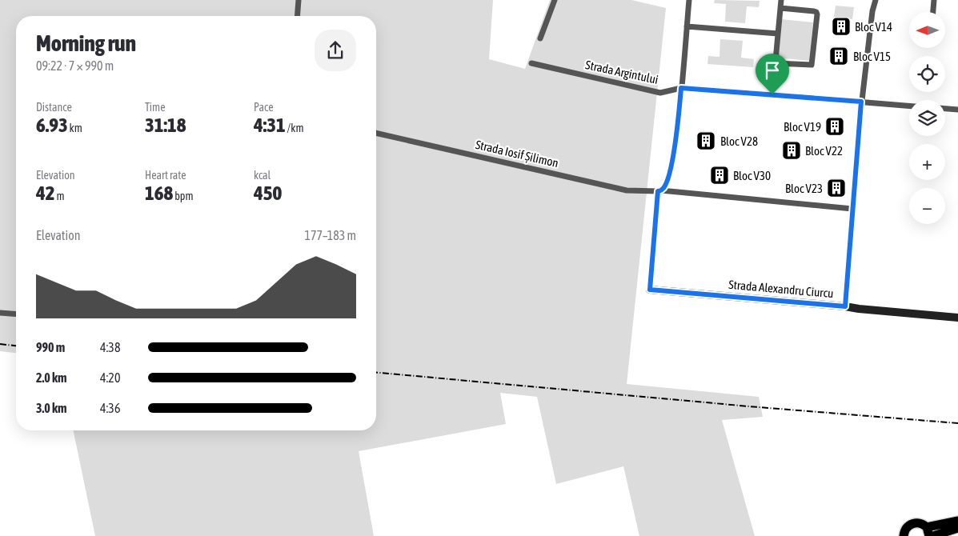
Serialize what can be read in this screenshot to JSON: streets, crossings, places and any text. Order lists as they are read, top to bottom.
{
  "streets": {
    "street": ["Strada Argintului", "Strada Iosif Șilimon", "Strada Alexandru Ciurcu"]
  },
  "places": {
    "building": [
      "Bloc V14",
      "Bloc V15",
      "Bloc V19",
      "Bloc V28",
      "Bloc V22",
      "Bloc V30",
      "Bloc V23"
    ]
  },
  "north": "left",
  "page": {
    "map_buttons": ["+", "−"],
    "heading": ["Morning run", "09:22 · 7 × 990 m"],
    "stats": [
      ["Distance", "6.93 km"],
      ["Time", "31:18"],
      ["Pace", "4:31 /km"],
      ["Elevation", "42 m"],
      ["Heart rate", "168 bpm"],
      ["kcal", "450"]
    ],
    "chart": ["Elevation", "177–183 m"],
    "list": [
      {
        "name": "990 m",
        "note": "4:38"
      },
      {
        "name": "2.0 km",
        "note": "4:20"
      },
      {
        "name": "3.0 km",
        "note": "4:36"
      }
    ]
  }
}
